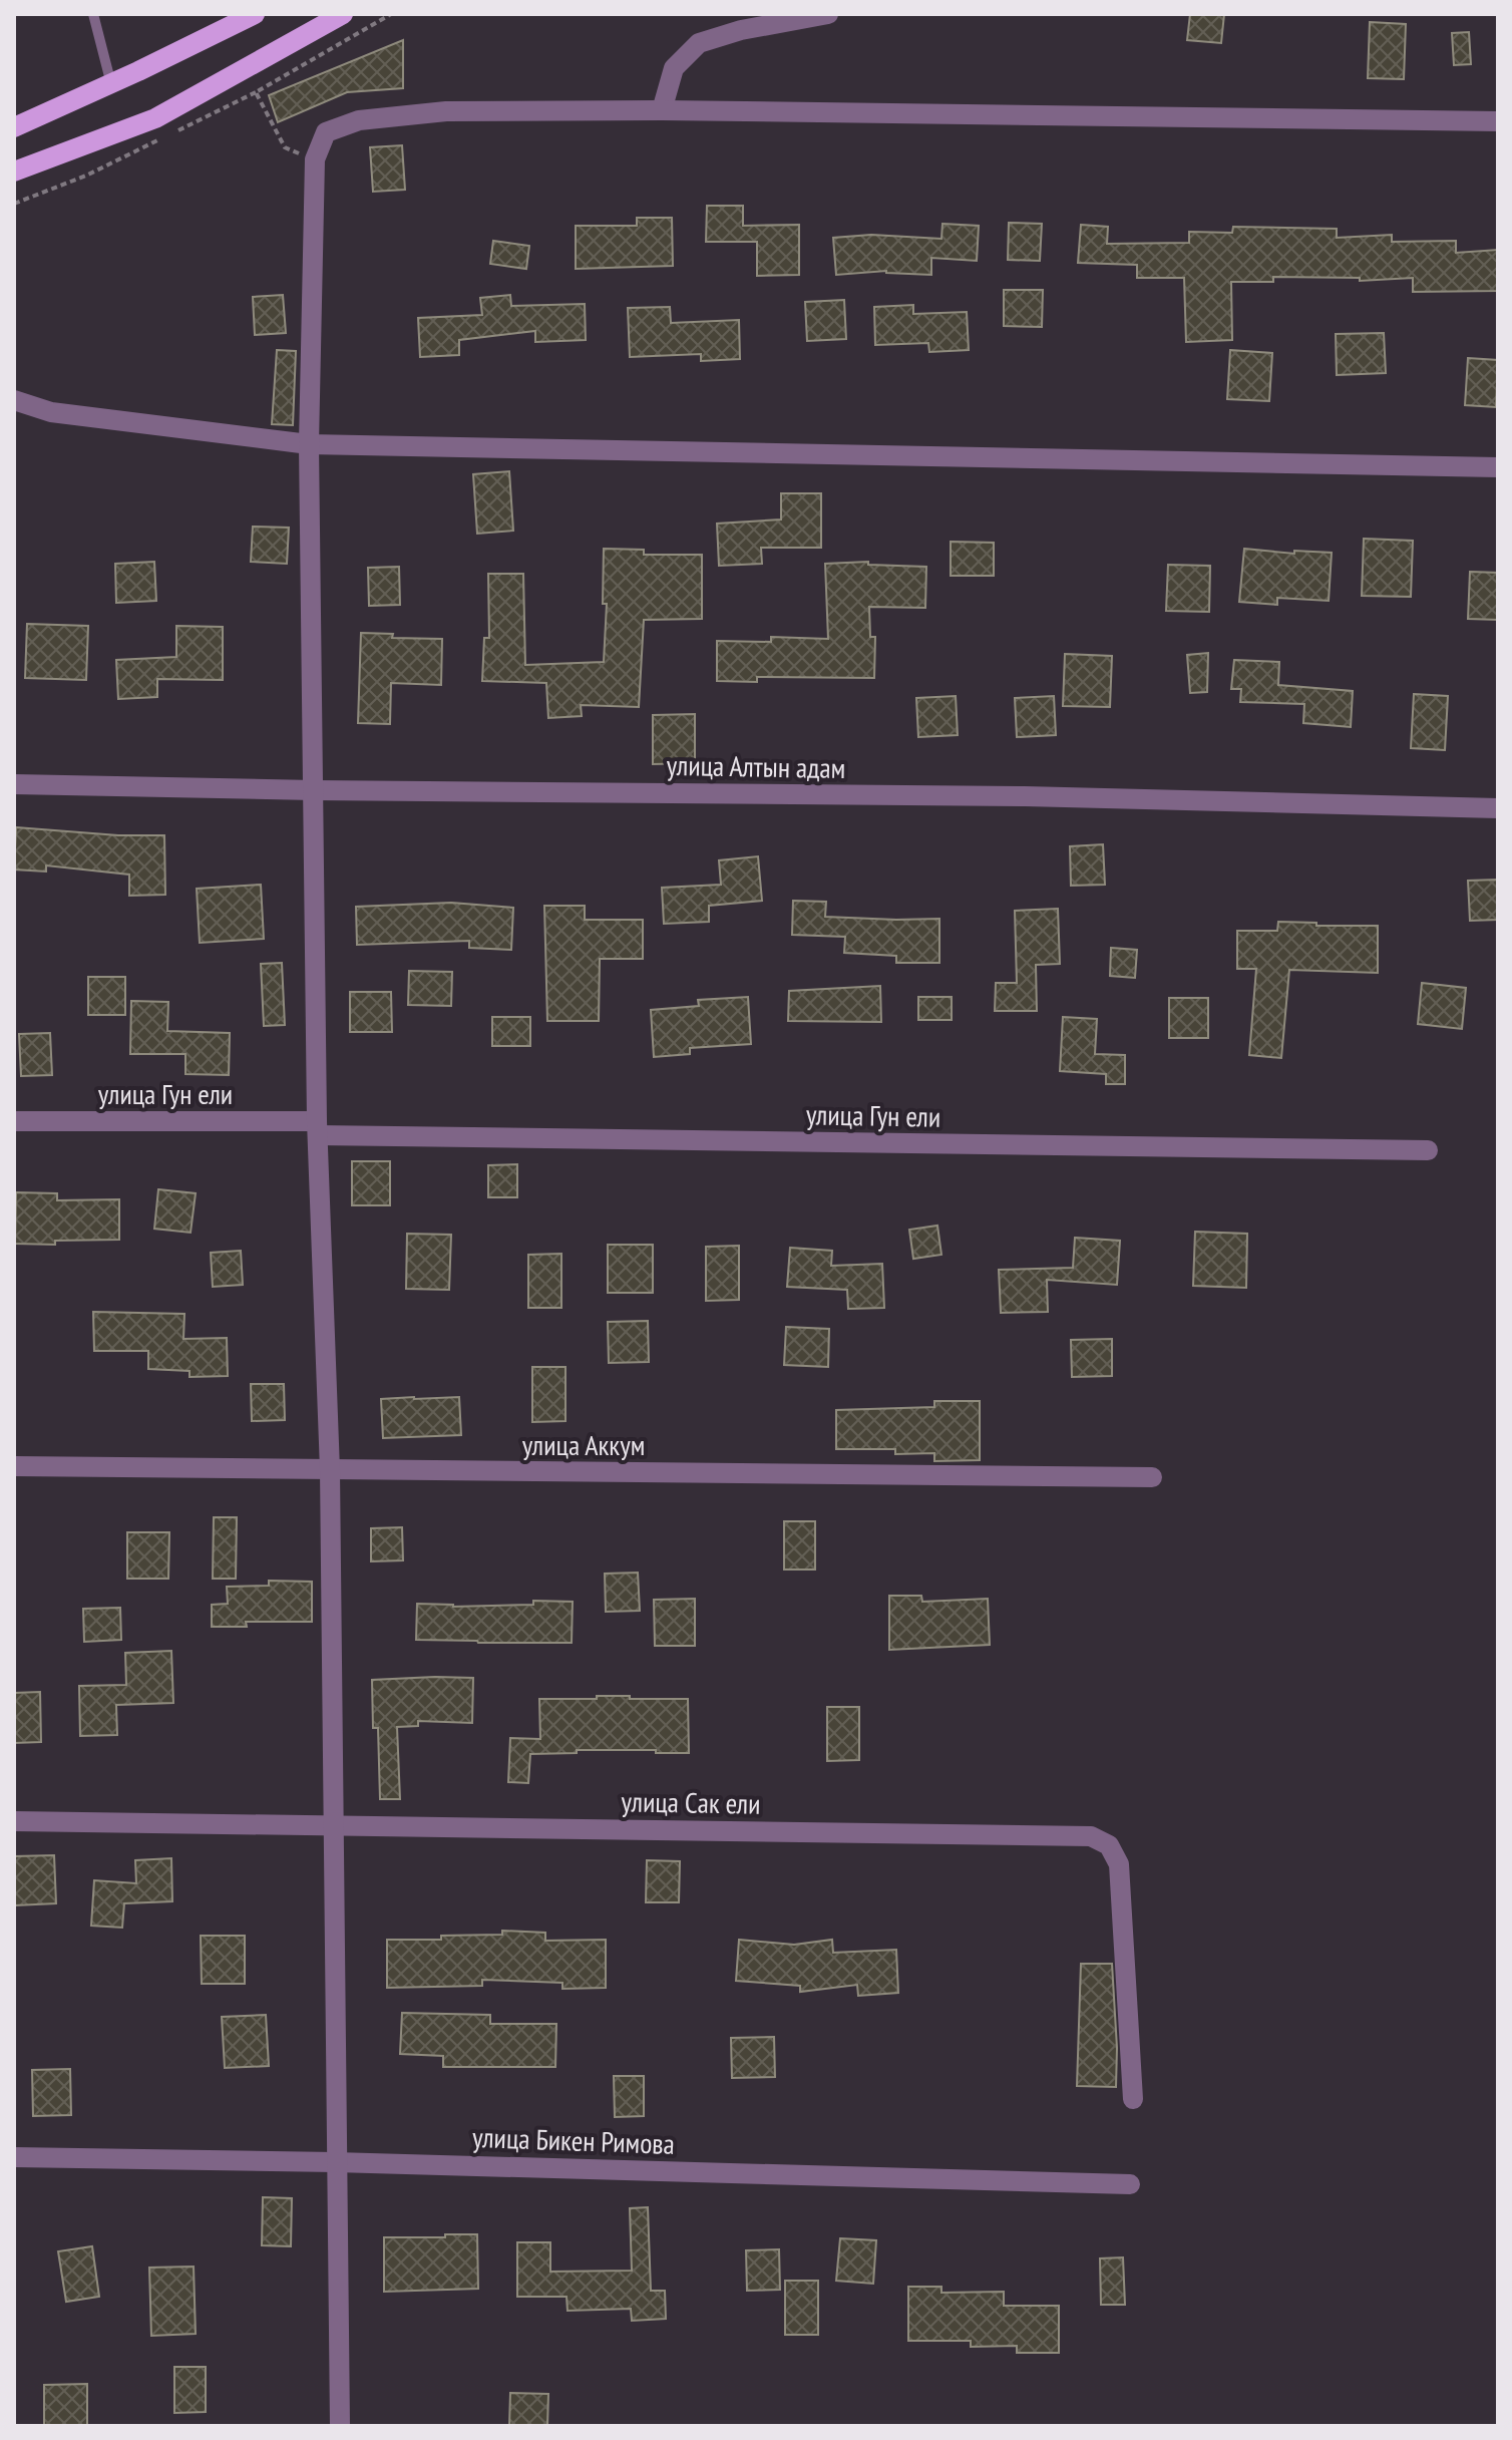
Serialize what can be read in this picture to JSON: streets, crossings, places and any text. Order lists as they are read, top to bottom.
{
  "streets": {
    "street": [
      "улица Алтын адам",
      "улица Гун ели",
      "улица Аккум",
      "улица Сак ели",
      "улица Бикен Римова"
    ]
  }
}
